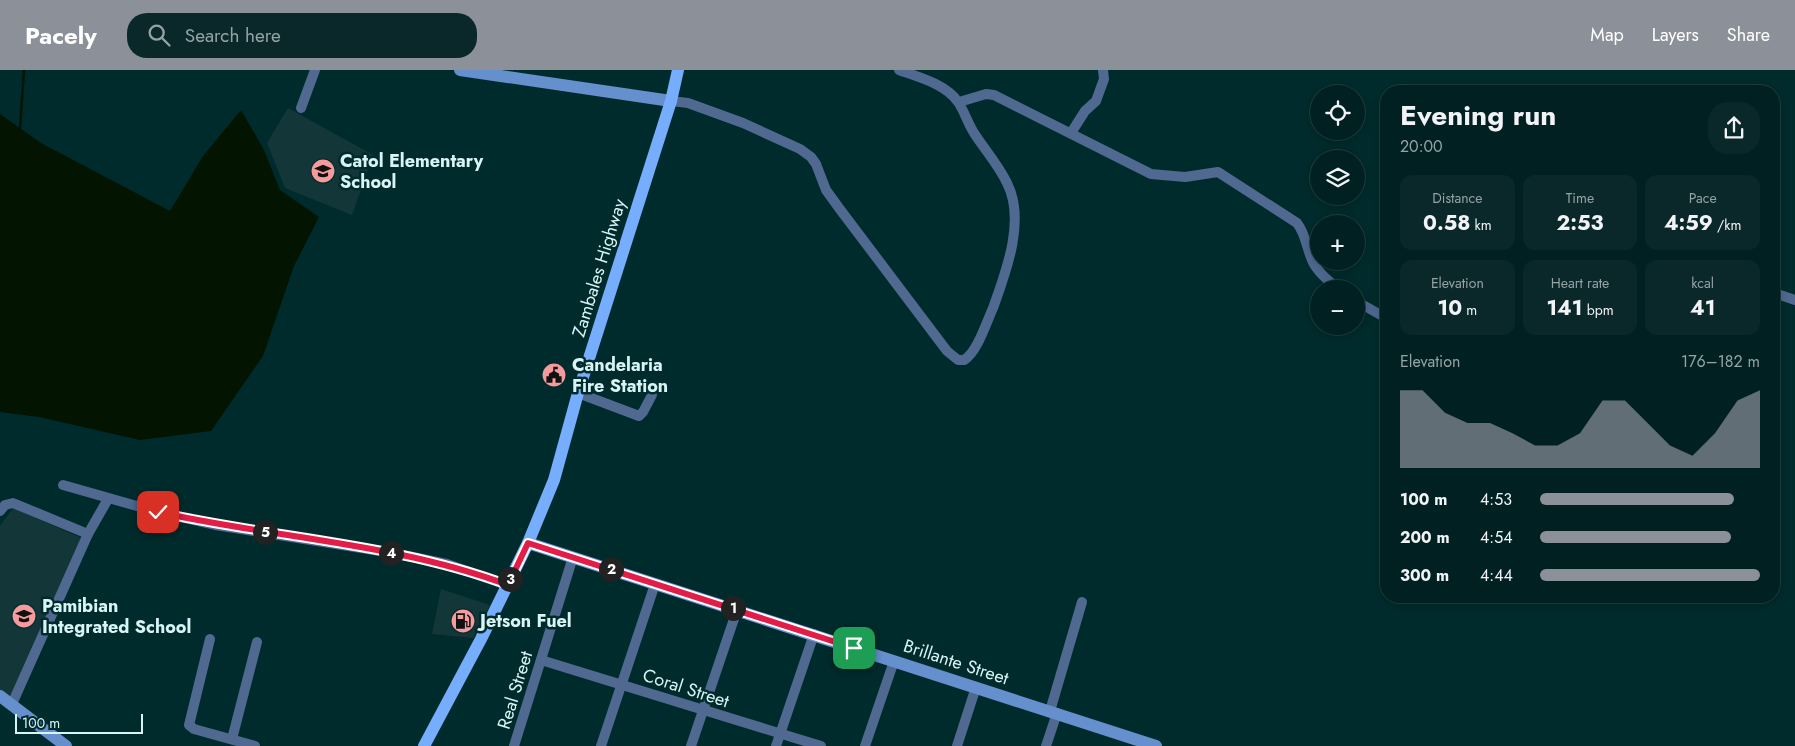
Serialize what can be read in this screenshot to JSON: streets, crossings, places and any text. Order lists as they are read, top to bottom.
{
  "streets": {
    "main road": ["Zambales Highway"],
    "street": ["Brillante Street", "Coral Street", "Real Street"]
  },
  "crossings": [
    ["Zambales Highway", "Brillante Street"],
    ["Brillante Street", "Real Street"],
    ["Coral Street", "Real Street"]
  ],
  "places": {
    "school or university": ["Catol Elementary School", "Pamibian Integrated School"],
    "public building": ["Candelaria Fire Station"],
    "fuel station": ["Jetson Fuel"]
  },
  "scale_bar": "100 m",
  "page": {
    "header": "Pacely",
    "search": "Search here",
    "nav": ["Map", "Layers", "Share"],
    "map_buttons": ["+", "−"],
    "heading": ["Evening run", "20:00"],
    "stats": [
      ["Distance", "0.58 km"],
      ["Time", "2:53"],
      ["Pace", "4:59 /km"],
      ["Elevation", "10 m"],
      ["Heart rate", "141 bpm"],
      ["kcal", "41"]
    ],
    "chart": ["Elevation", "176–182 m"],
    "list": [
      {
        "name": "100 m",
        "note": "4:53"
      },
      {
        "name": "200 m",
        "note": "4:54"
      },
      {
        "name": "300 m",
        "note": "4:44"
      }
    ],
    "pins": [
      "5",
      "4",
      "2",
      "3",
      "1"
    ],
    "scale": "100 m"
  }
}
